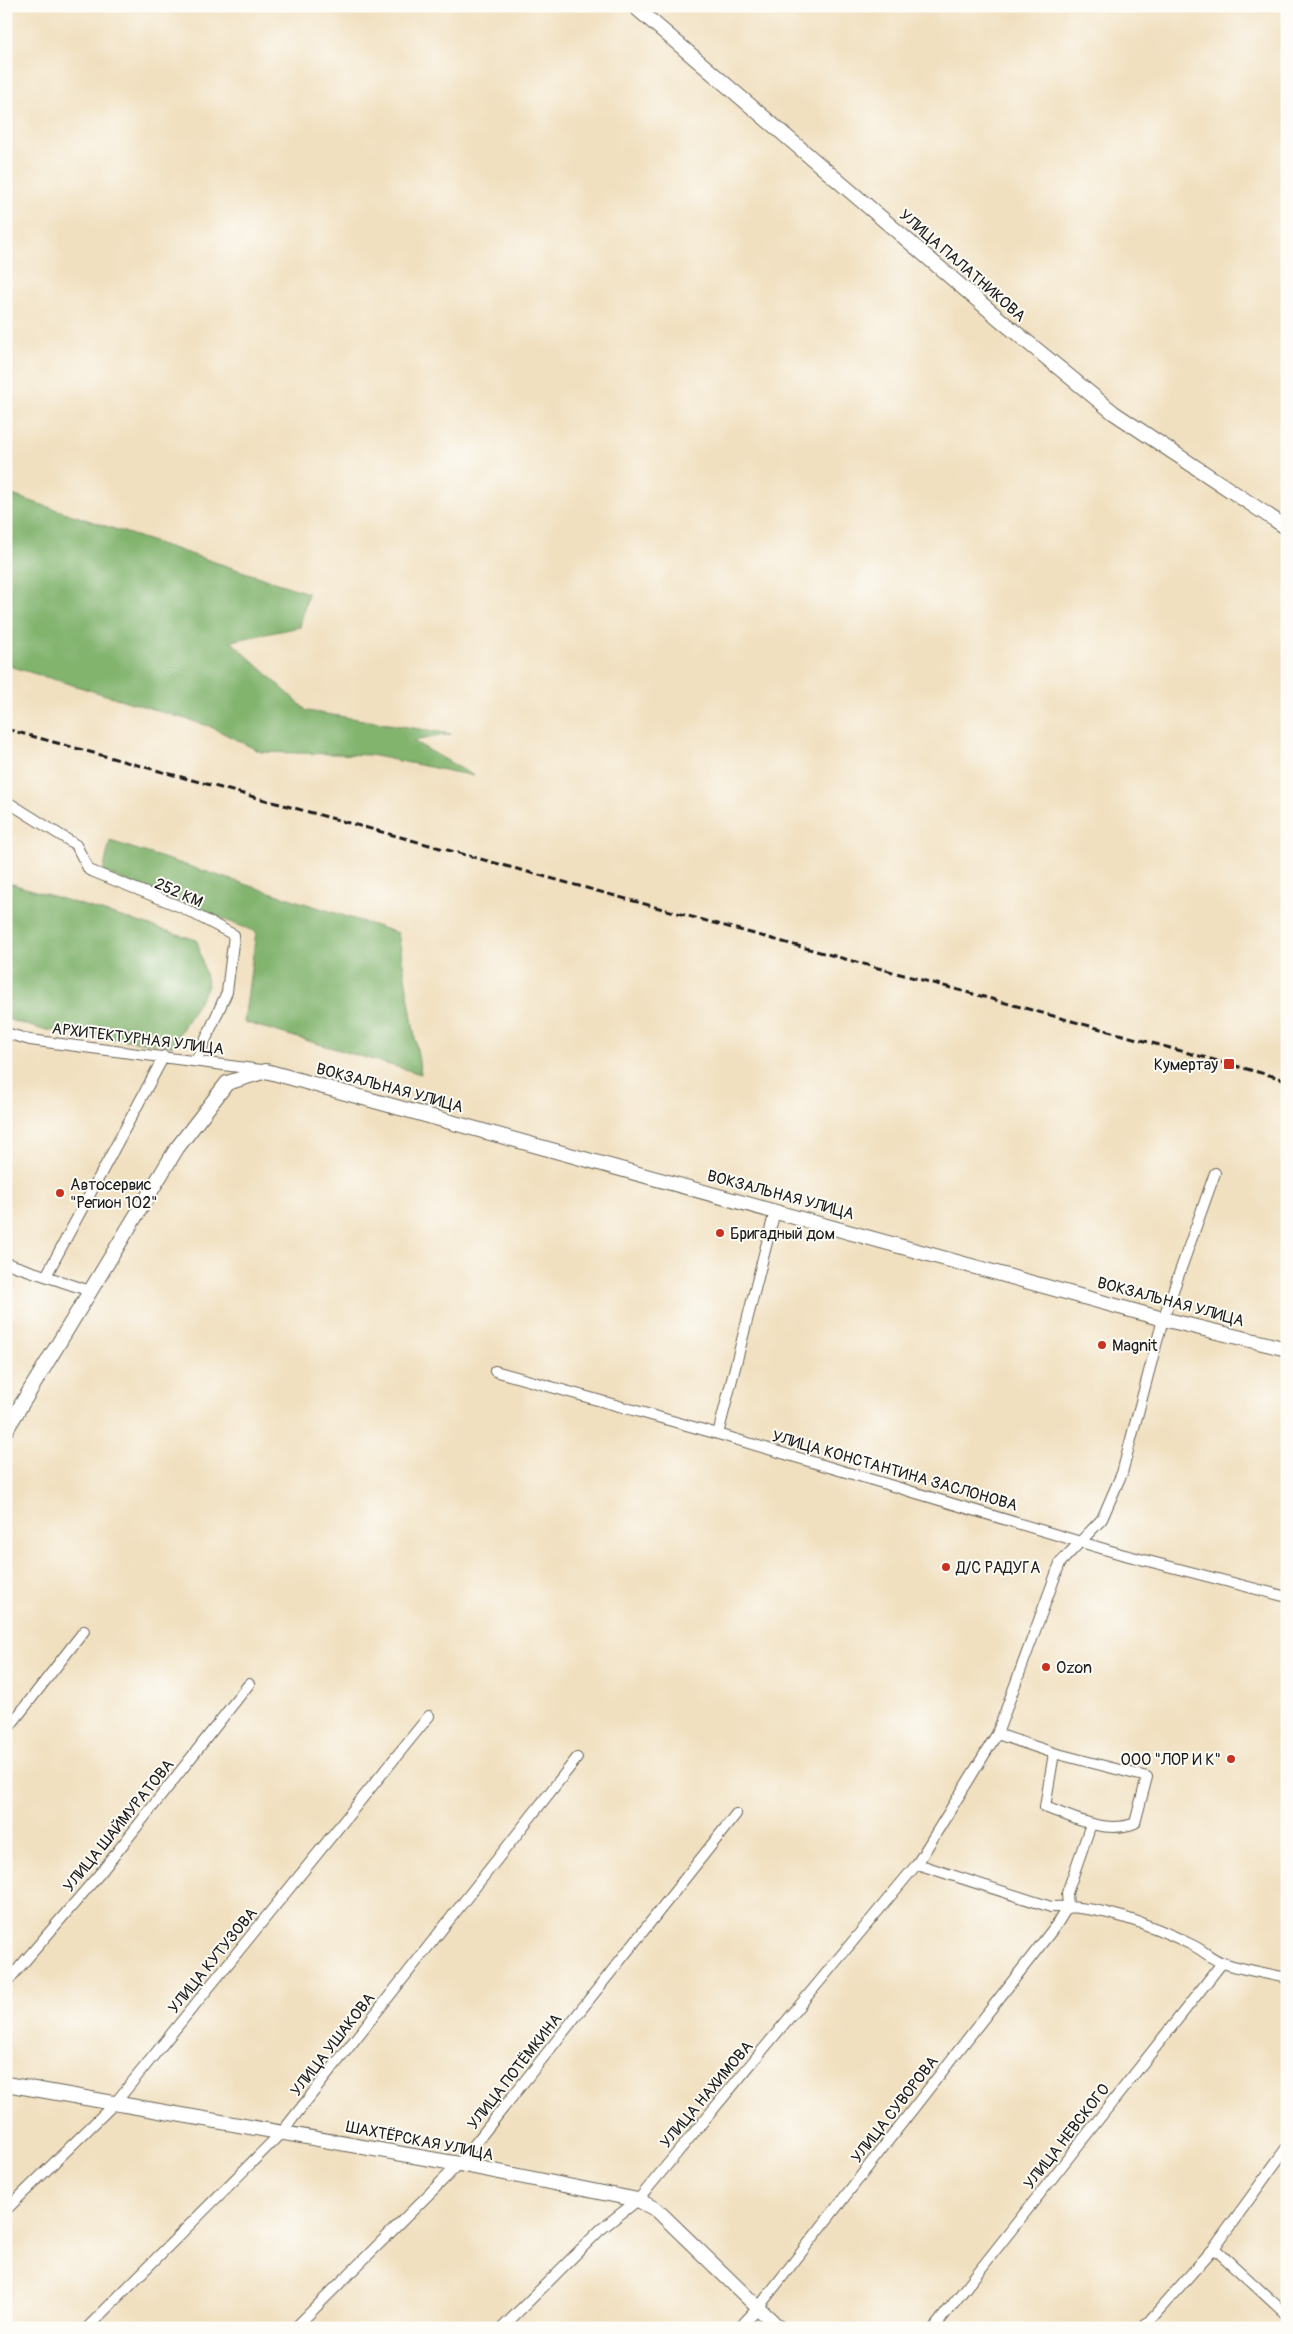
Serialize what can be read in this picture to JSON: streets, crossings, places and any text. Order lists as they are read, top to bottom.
{
  "streets": {
    "street": [
      "УЛИЦА ПАЛАТНИКОВА",
      "252 КМ",
      "АРХИТЕКТУРНАЯ УЛИЦА",
      "ВОКЗАЛЬНАЯ УЛИЦА",
      "УЛИЦА КОНСТАНТИНА ЗАСЛОНОВА",
      "УЛИЦА ШАЙМУРАТОВА",
      "УЛИЦА КУТУЗОВА",
      "УЛИЦА УШАКОВА",
      "УЛИЦА ПОТЁМКИНА",
      "УЛИЦА НАХИМОВА",
      "УЛИЦА СУВОРОВА",
      "УЛИЦА НЕВСКОГО",
      "ШАХТЁРСКАЯ УЛИЦА"
    ]
  },
  "crossings": [
    ["252 КМ", "АРХИТЕКТУРНАЯ УЛИЦА"],
    ["АРХИТЕКТУРНАЯ УЛИЦА", "ВОКЗАЛЬНАЯ УЛИЦА"],
    ["ВОКЗАЛЬНАЯ УЛИЦА", "УЛИЦА НАХИМОВА"],
    ["УЛИЦА КОНСТАНТИНА ЗАСЛОНОВА", "УЛИЦА НАХИМОВА"],
    ["УЛИЦА КУТУЗОВА", "ШАХТЁРСКАЯ УЛИЦА"],
    ["УЛИЦА УШАКОВА", "ШАХТЁРСКАЯ УЛИЦА"],
    ["УЛИЦА ПОТЁМКИНА", "ШАХТЁРСКАЯ УЛИЦА"],
    ["УЛИЦА НАХИМОВА", "ШАХТЁРСКАЯ УЛИЦА"],
    ["УЛИЦА СУВОРОВА", "ШАХТЁРСКАЯ УЛИЦА"]
  ],
  "places": {
    "transit": ["Кумертау"],
    "other": [
      "Автосервис \"Регион 102\"",
      "Бригадный дом",
      "Magnit",
      "Д/С РАДУГА",
      "Ozon",
      "ООО \"ЛОР И К\""
    ]
  }
}
